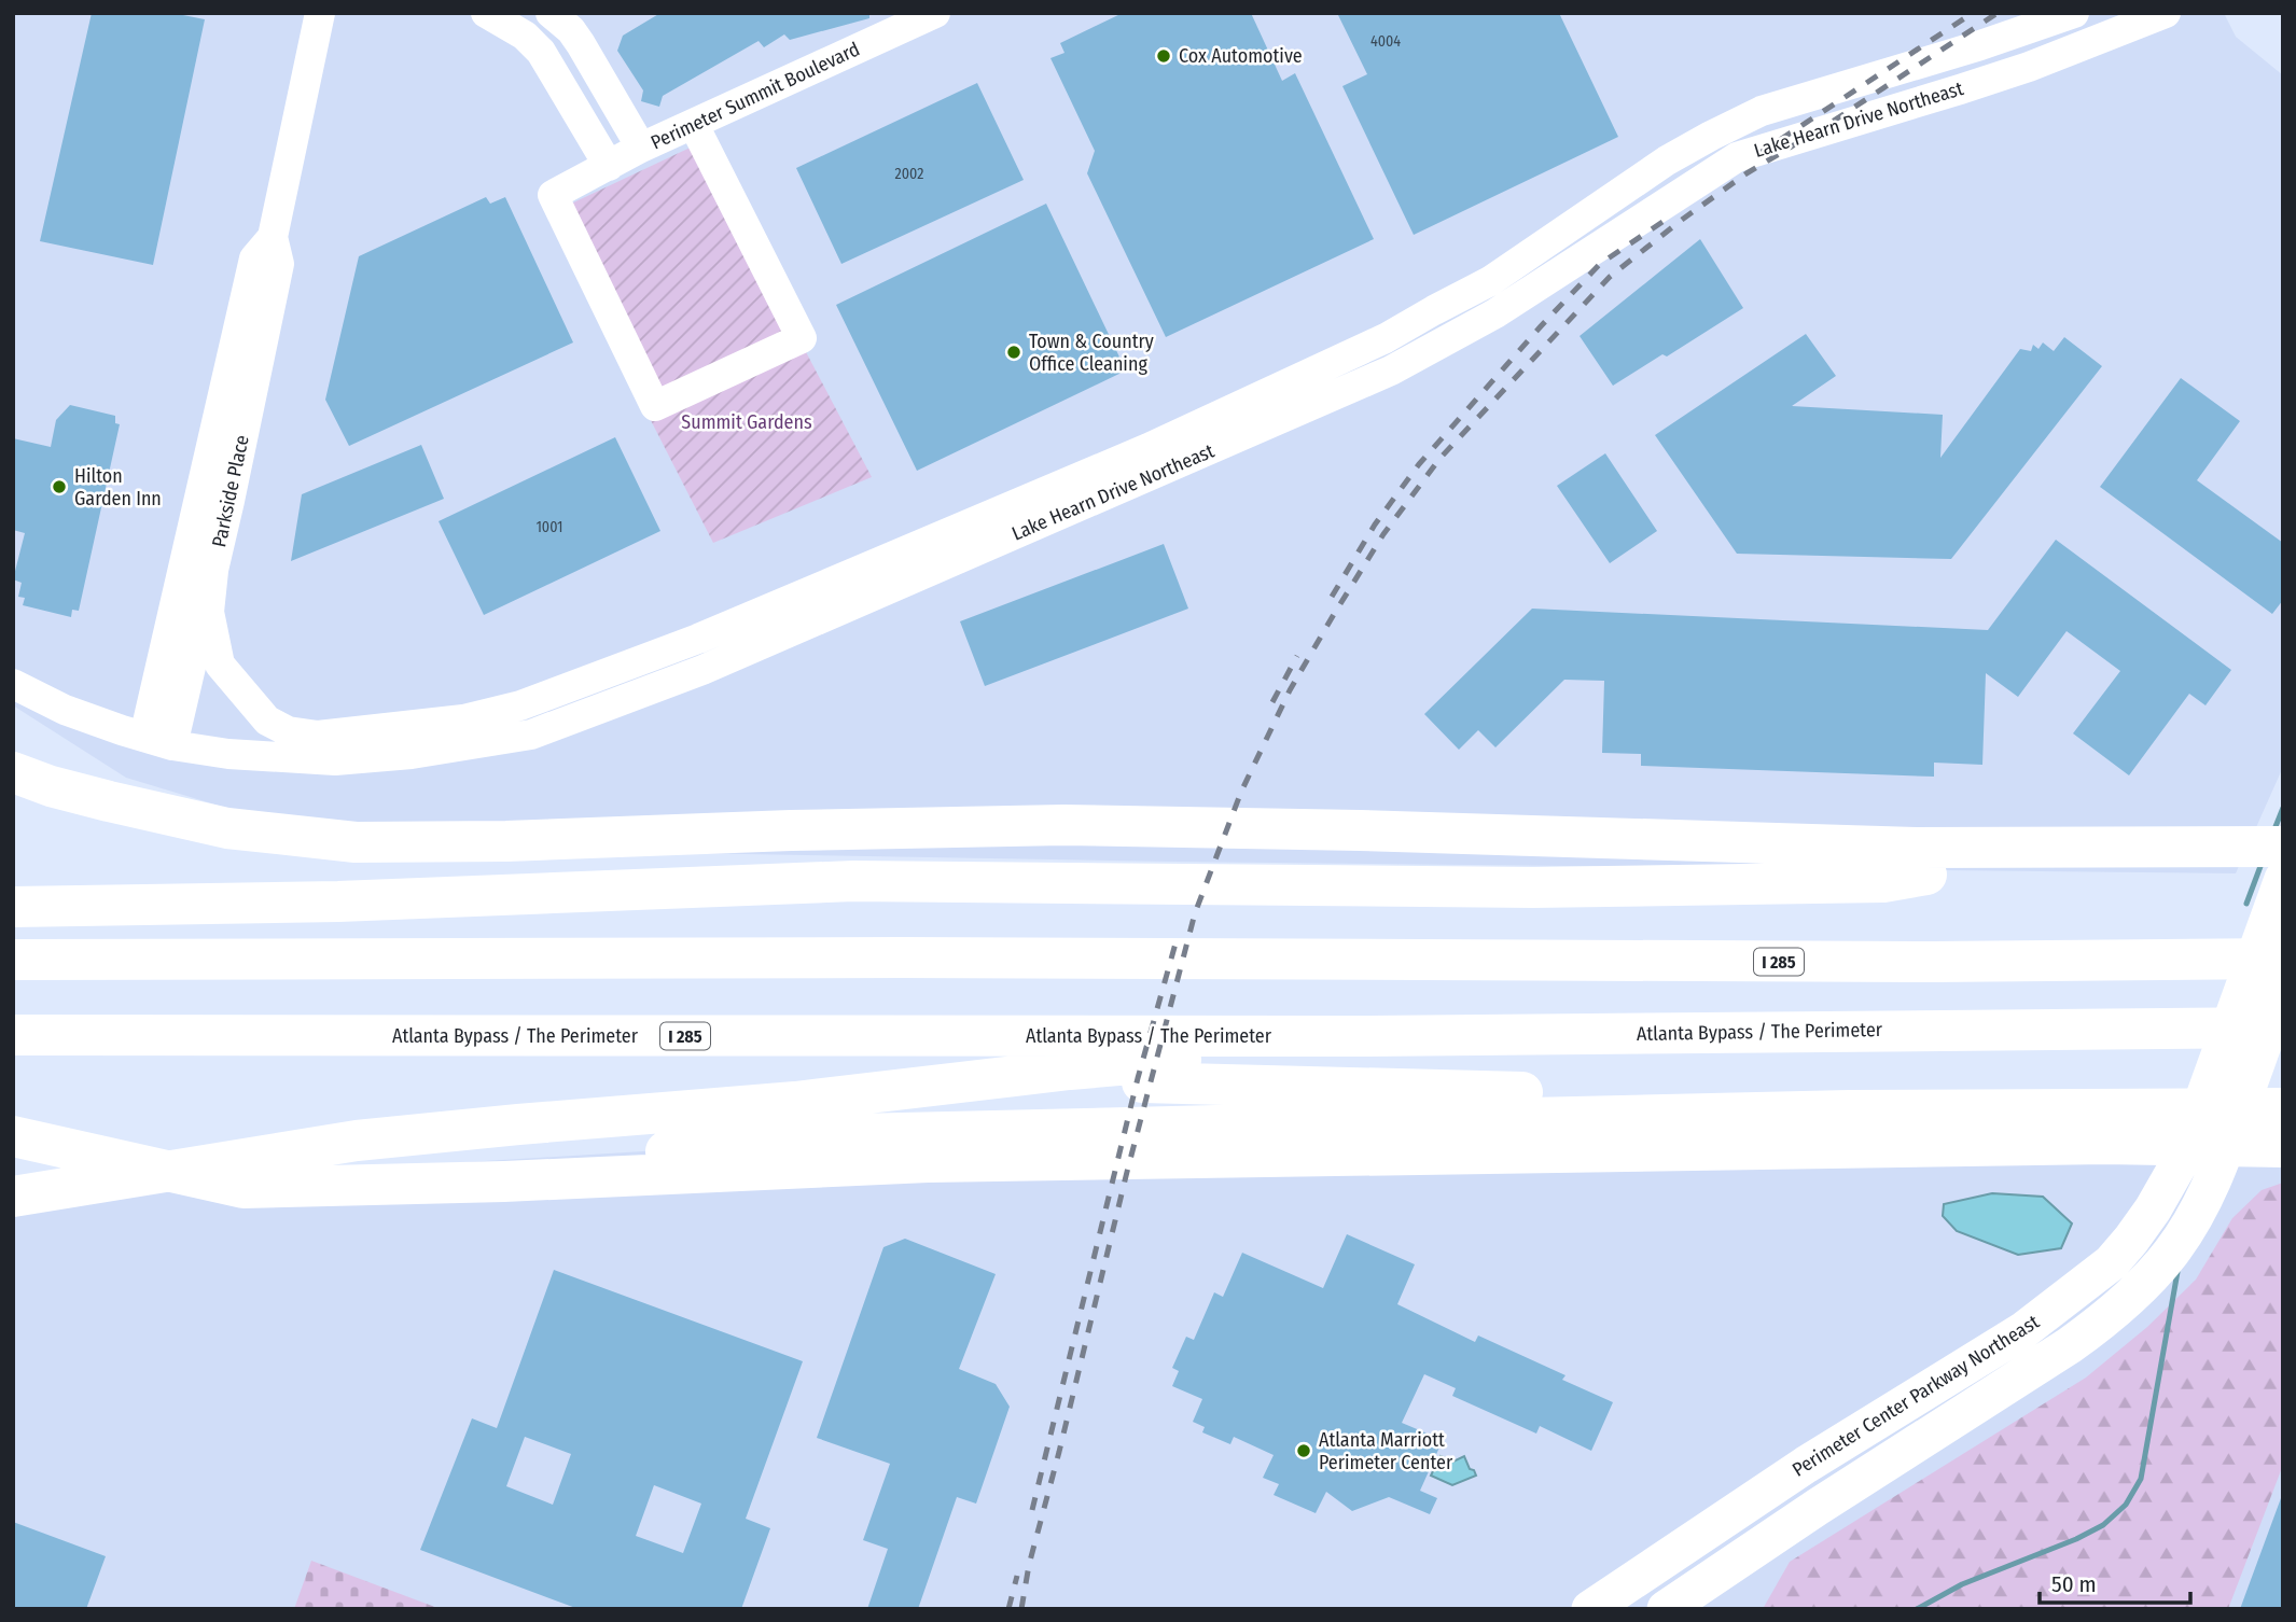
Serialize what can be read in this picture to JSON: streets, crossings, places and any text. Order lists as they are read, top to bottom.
{
  "streets": {
    "highway": ["I 285", "Atlanta Bypass / The Perimeter"],
    "main road": ["Perimeter Center Parkway Northeast"],
    "street": ["Perimeter Summit Boulevard", "Lake Hearn Drive Northeast", "Parkside Place"]
  },
  "crossings": [
    ["Lake Hearn Drive Northeast", "Parkside Place"]
  ],
  "parks": ["Summit Gardens"],
  "places": [
    "Cox Automotive",
    "Town & Country Office Cleaning",
    "Hilton Garden Inn",
    "Atlanta Marriott Perimeter Center"
  ],
  "house_numbers": ["4004", "2002", "1001"],
  "scale_bar": "50 m"
}
